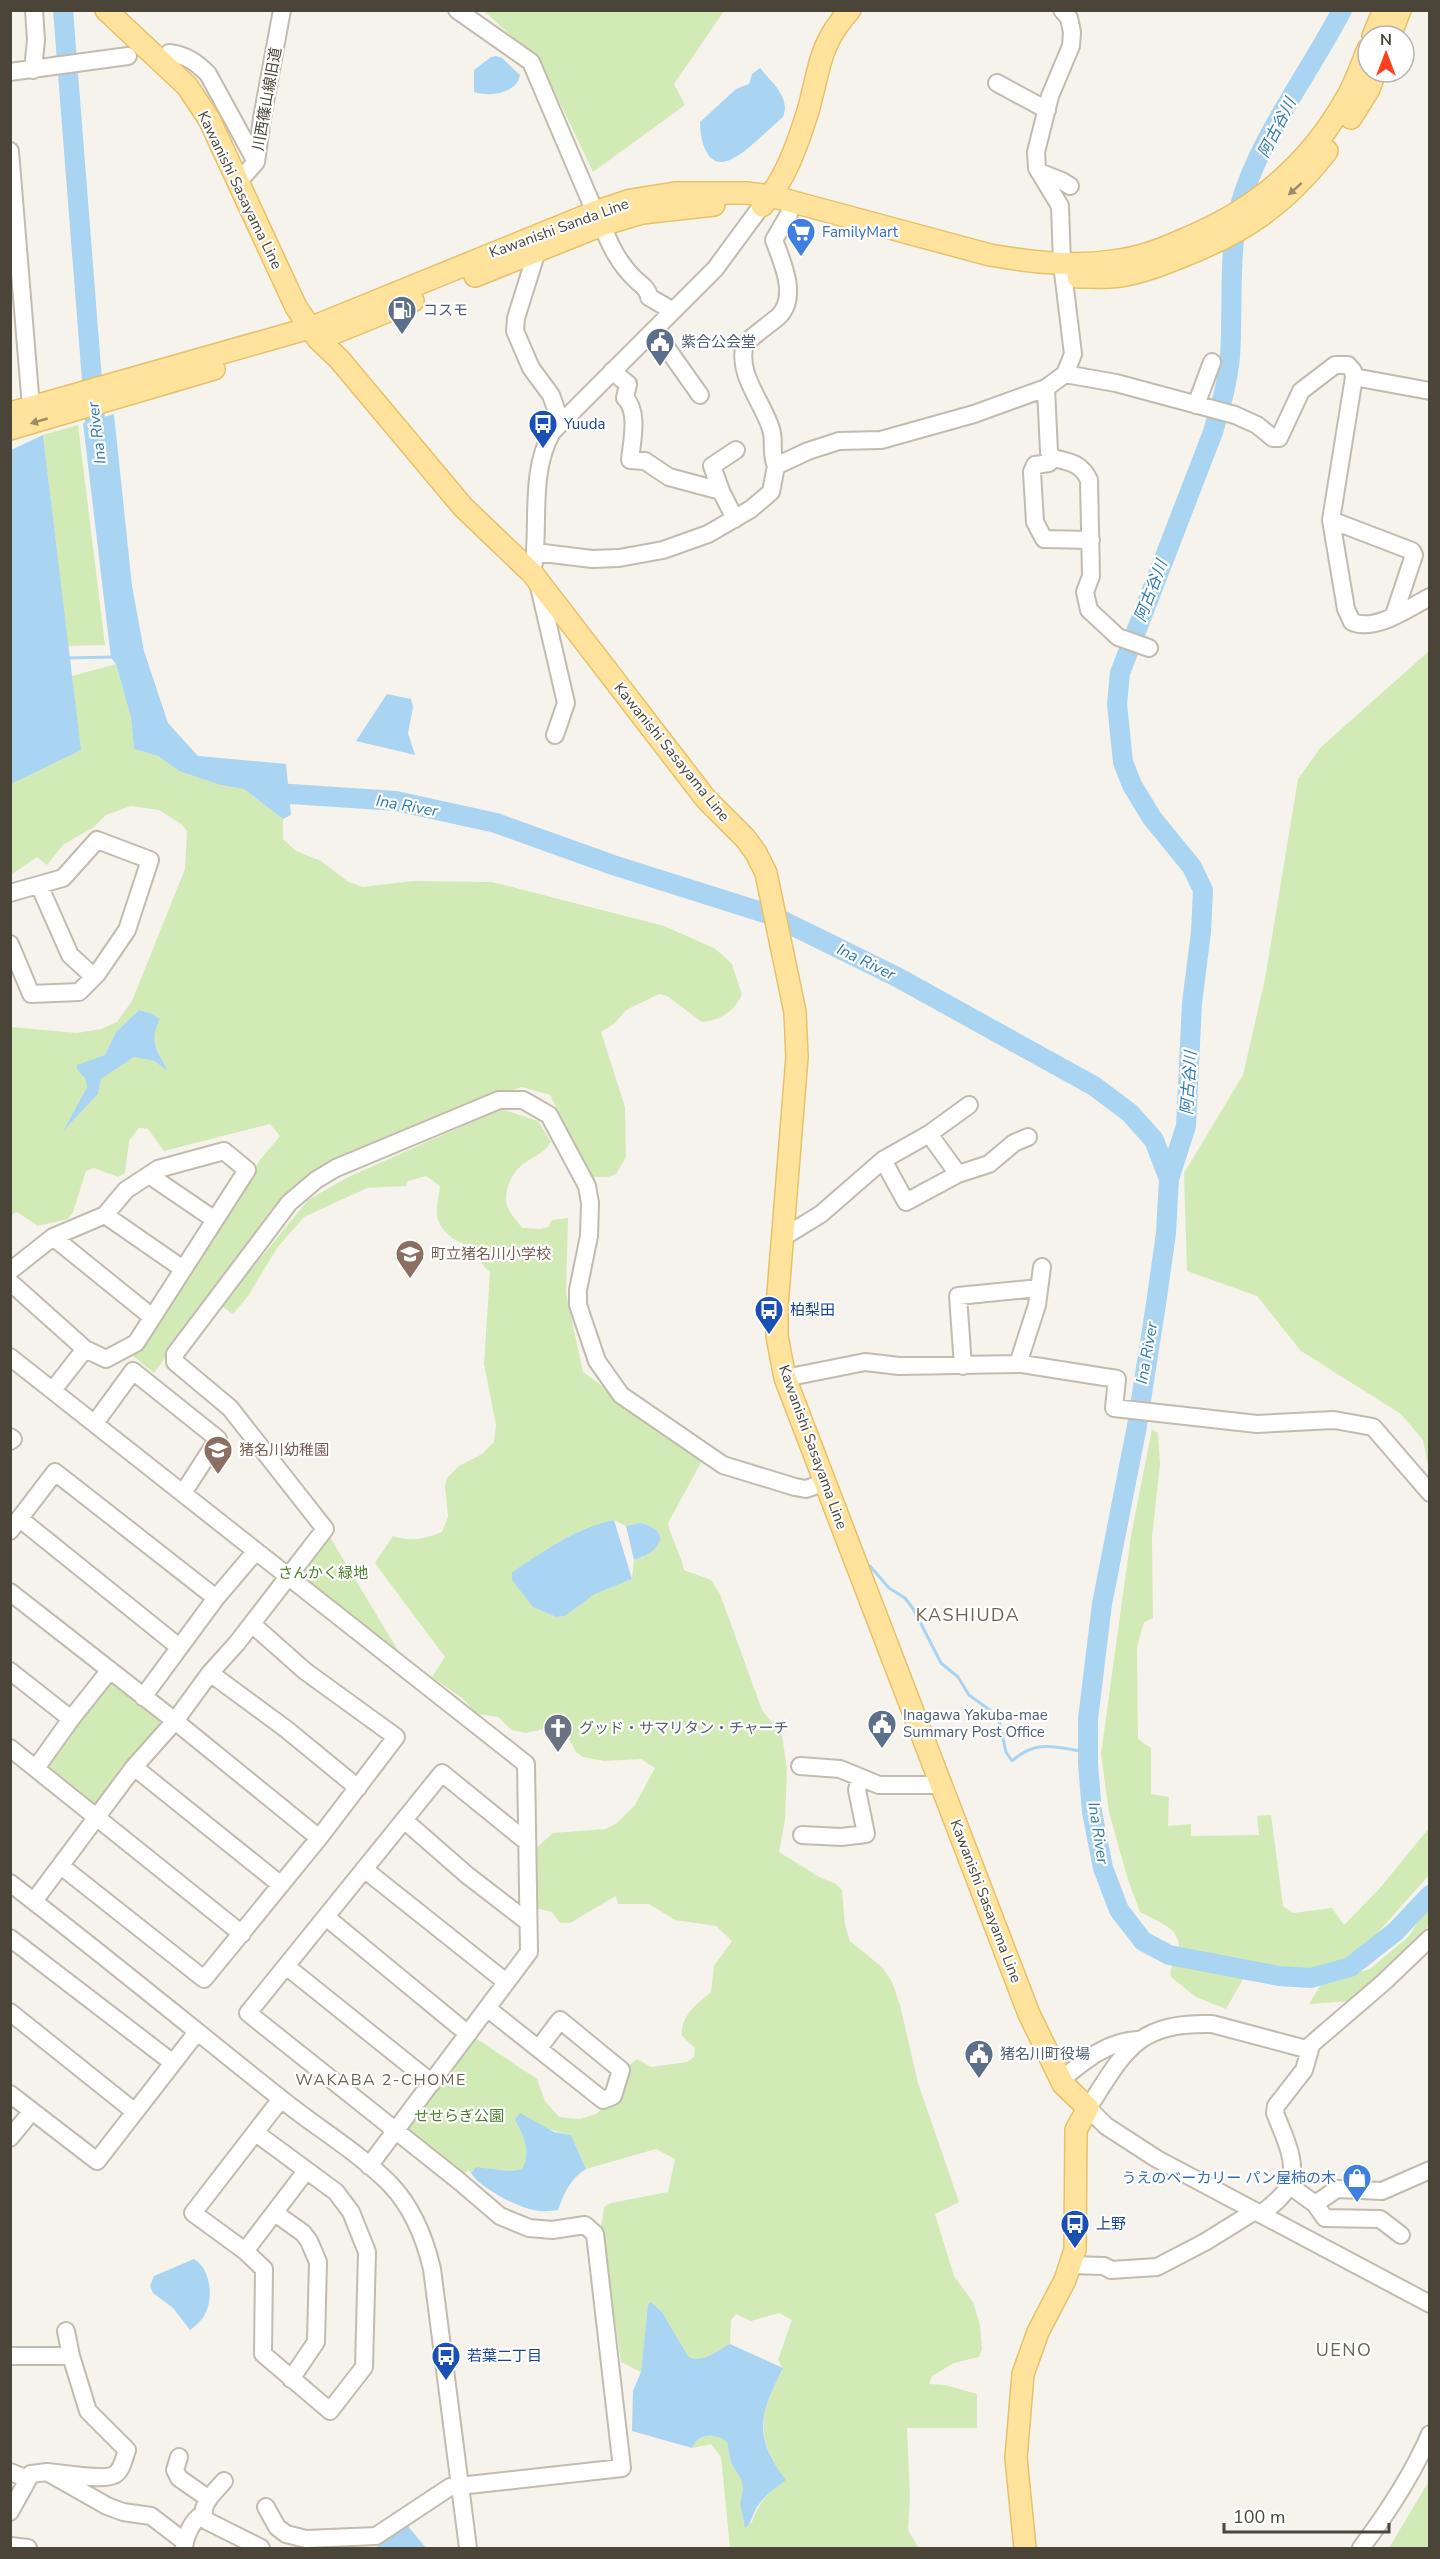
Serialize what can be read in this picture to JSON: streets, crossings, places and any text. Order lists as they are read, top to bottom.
{
  "streets": {
    "main road": ["Kawanishi Sasayama Line", "Kawanishi Sanda Line"],
    "street": ["川西篠山線旧道"]
  },
  "crossings": [
    ["川西篠山線旧道", "Kawanishi Sasayama Line"],
    ["Kawanishi Sasayama Line", "Kawanishi Sanda Line"]
  ],
  "districts": ["KASHIUDA", "WAKABA 2-CHOME", "UENO"],
  "water": ["阿古谷川", "Ina River"],
  "parks": ["さんかく緑地", "せせらぎ公園"],
  "places": {
    "supermarket": ["FamilyMart"],
    "fuel station": ["コスモ"],
    "public building": ["紫合公会堂", "Inagawa Yakuba-mae Summary Post Office", "猪名川町役場"],
    "bus stop": [
      "Yuuda",
      "柏梨田",
      "上野",
      "若葉二丁目"
    ],
    "school or university": ["町立猪名川小学校", "猪名川幼稚園"],
    "church": ["グッド・サマリタン・チャーチ"],
    "shop": ["うえのベーカリー パン屋柿の木"]
  },
  "scale_bar": "100 m",
  "north": "top"
}
